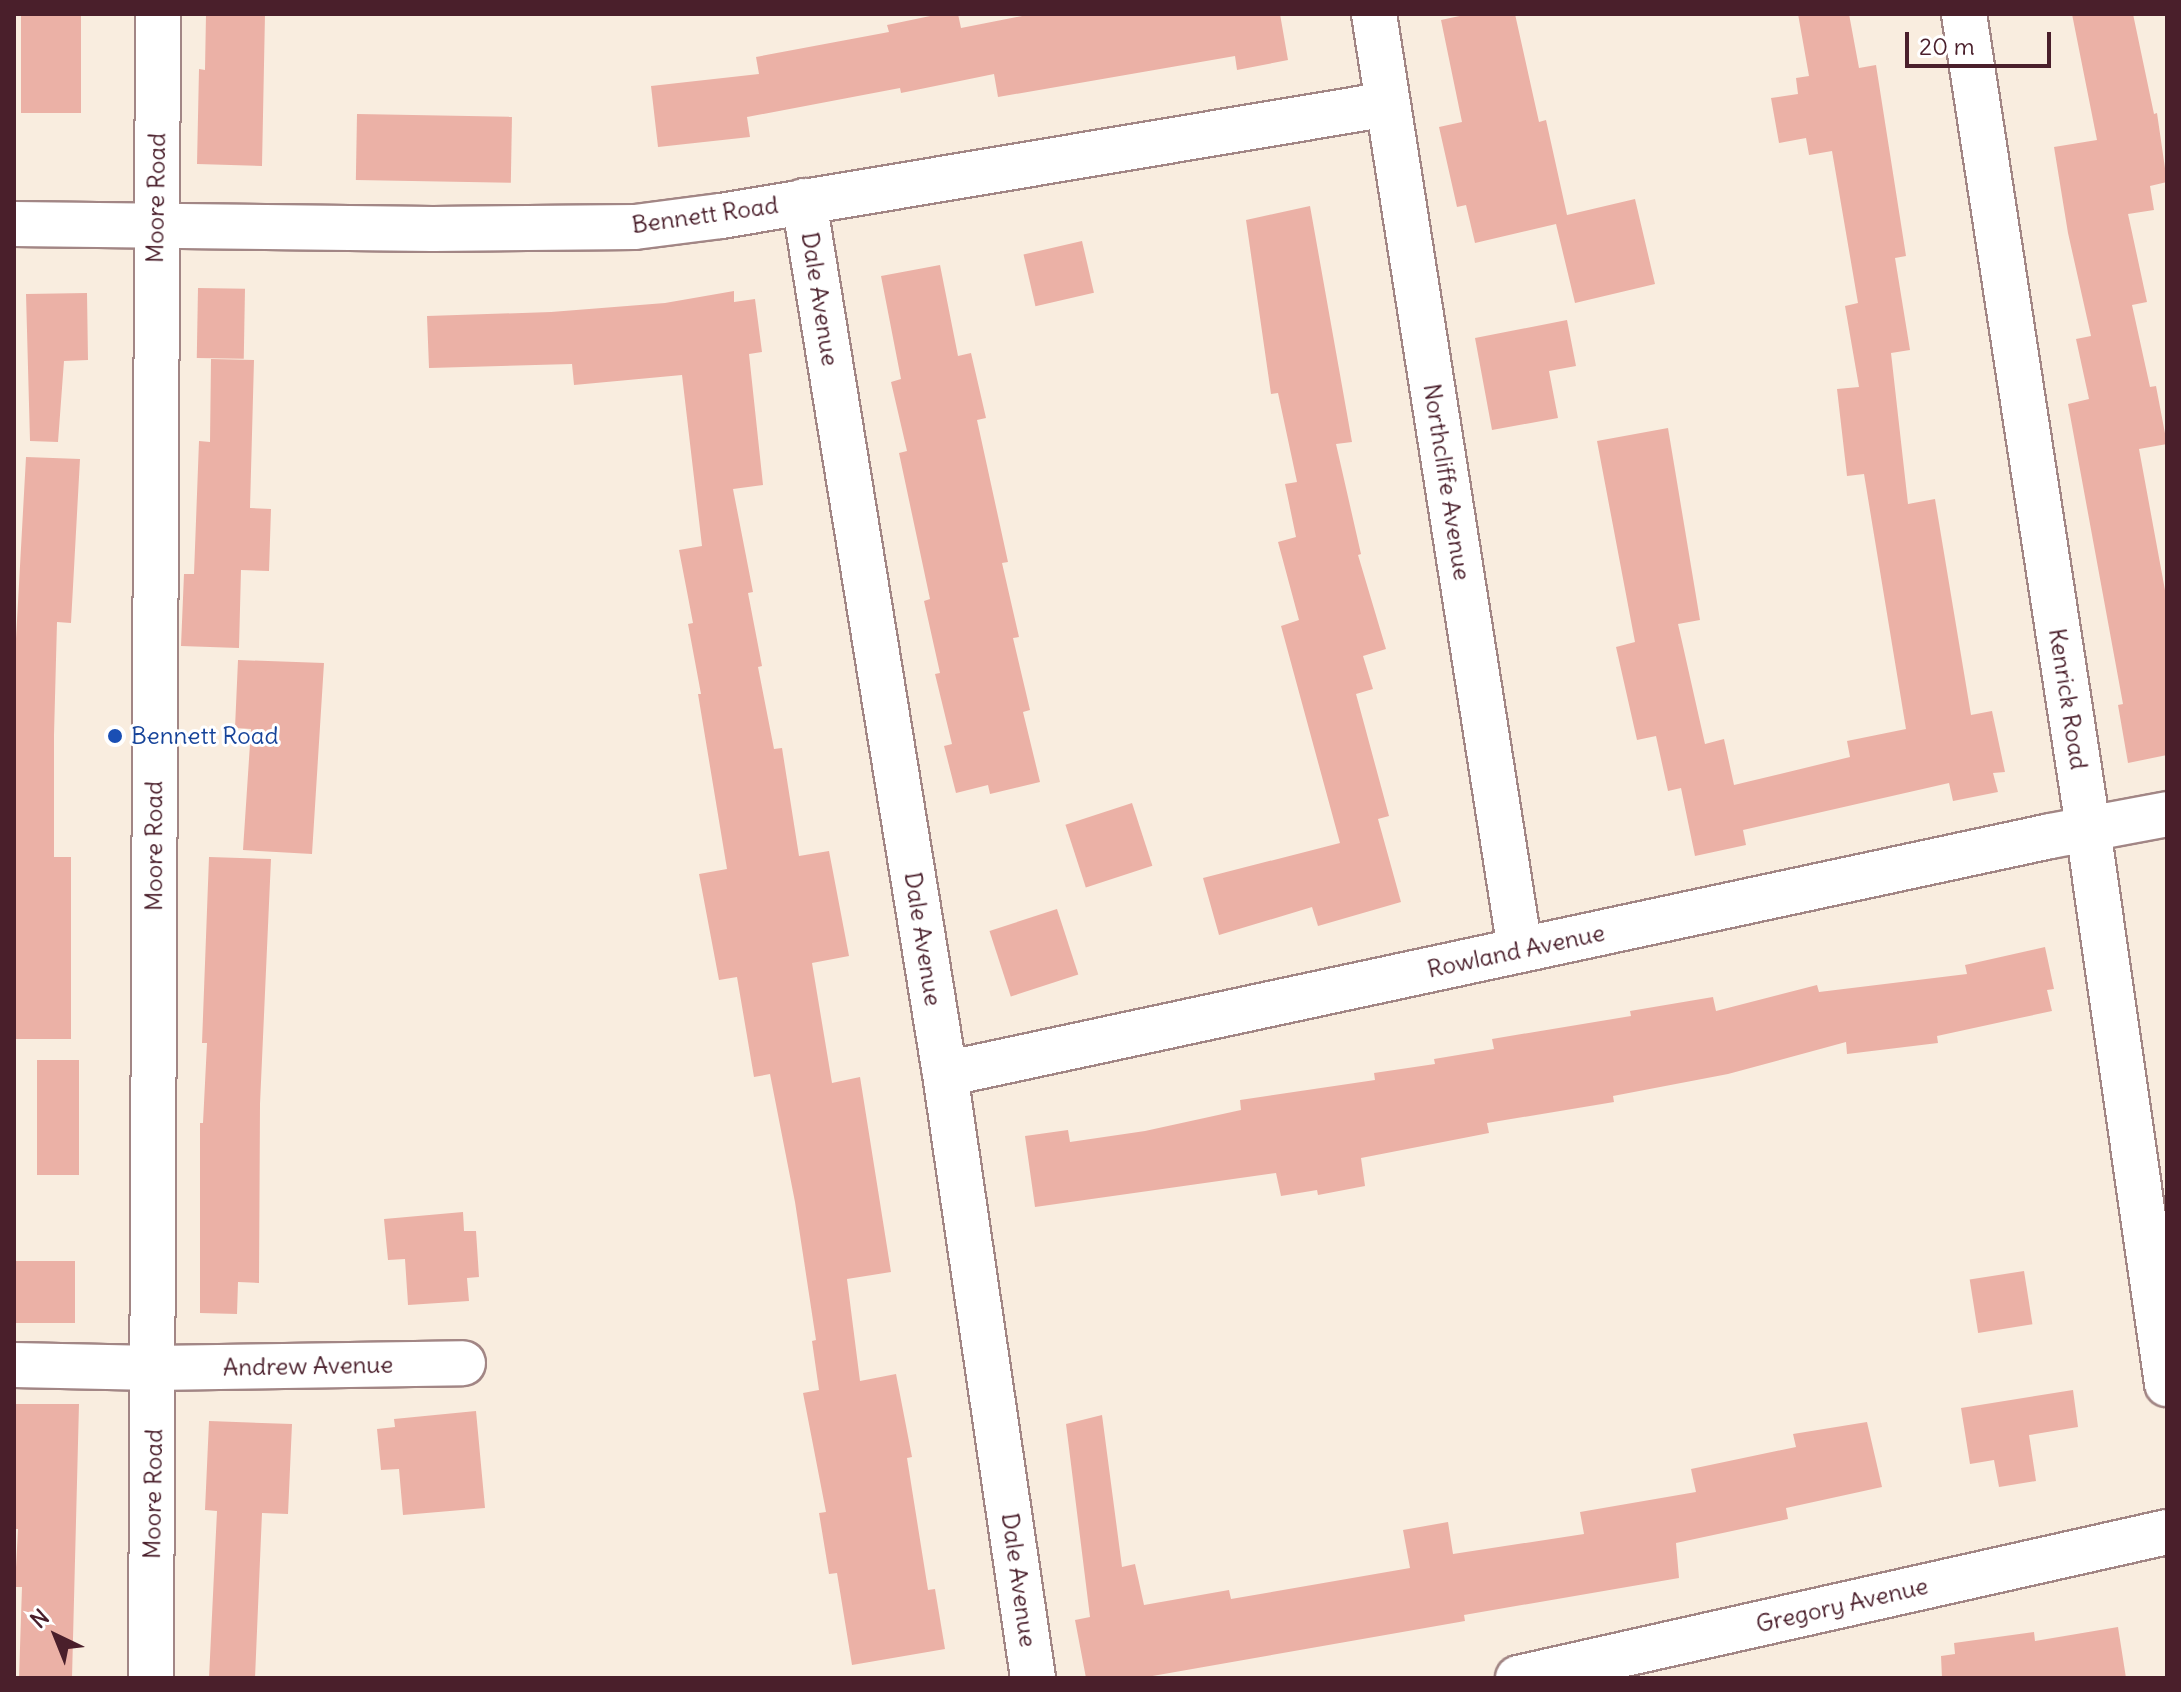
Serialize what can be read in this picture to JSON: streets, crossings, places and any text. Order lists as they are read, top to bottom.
{
  "streets": {
    "street": [
      "Moore Road",
      "Bennett Road",
      "Dale Avenue",
      "Northcliffe Avenue",
      "Kenrick Road",
      "Rowland Avenue",
      "Andrew Avenue",
      "Gregory Avenue"
    ]
  },
  "crossings": [
    ["Moore Road", "Bennett Road"],
    ["Moore Road", "Andrew Avenue"],
    ["Bennett Road", "Dale Avenue"],
    ["Bennett Road", "Northcliffe Avenue"],
    ["Dale Avenue", "Rowland Avenue"],
    ["Northcliffe Avenue", "Rowland Avenue"],
    ["Kenrick Road", "Rowland Avenue"]
  ],
  "places": ["Bennett Road"],
  "scale_bar": "20 m",
  "north": "top left"
}
